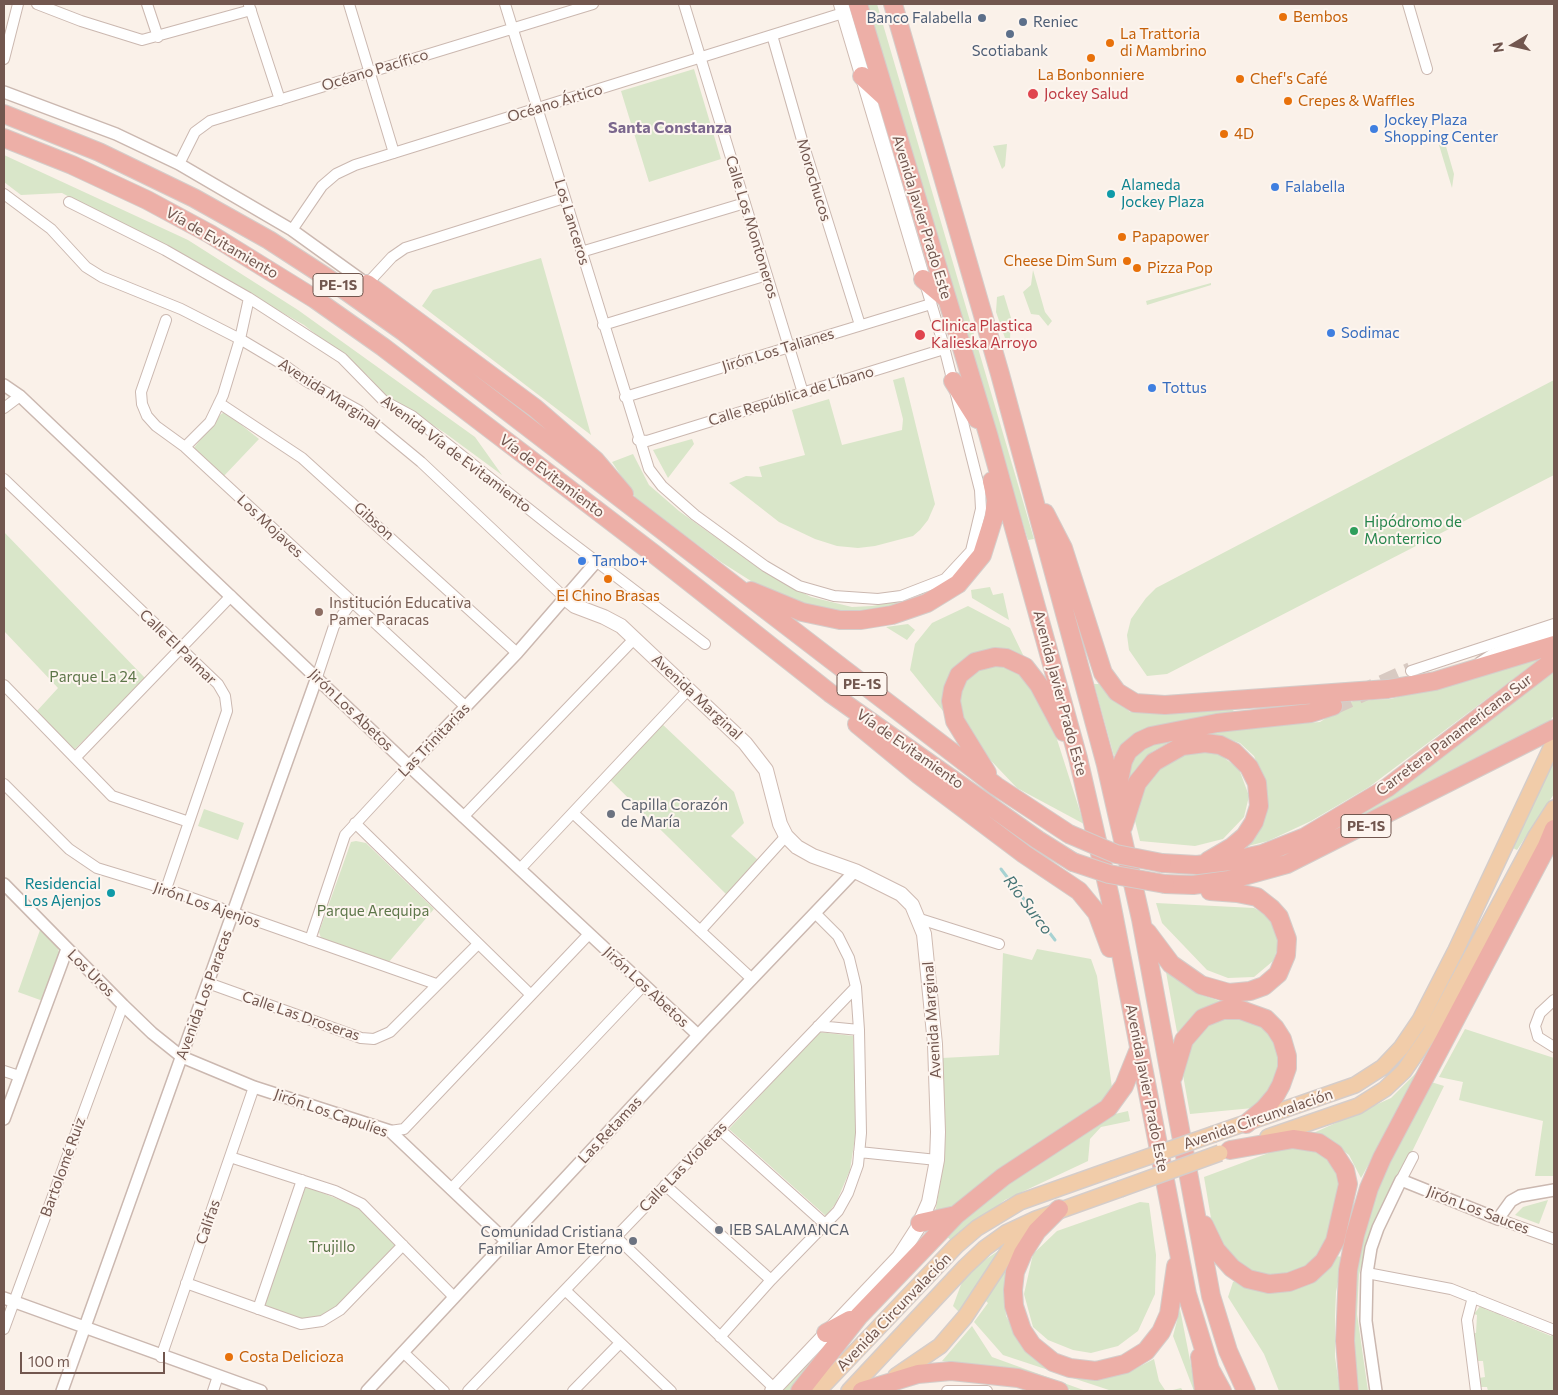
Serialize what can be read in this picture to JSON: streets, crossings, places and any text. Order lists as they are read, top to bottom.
{
  "streets": {
    "highway": [
      "Avenida Javier Prado Este",
      "Vía de Evitamiento",
      "PE-1S",
      "Carretera Panamericana Sur"
    ],
    "main road": ["Avenida Marginal", "Avenida Circunvalación"],
    "street": [
      "Océano Pacífico",
      "Océano Ártico",
      "Morochucos",
      "Los Lanceros",
      "Calle Los Montoneros",
      "Jirón Los Talianes",
      "Calle República de Líbano",
      "Avenida Vía de Evitamiento",
      "Gibson",
      "Los Mojaves",
      "Calle El Palmar",
      "Jirón Los Abetos",
      "Las Trinitarias",
      "Jirón Los Ajenjos",
      "Los Uros",
      "Avenida Los Paracas",
      "Calle Las Droseras",
      "Jirón Los Capulíes",
      "Las Retamas",
      "Bartolomé Ruiz",
      "Calle Las Violetas",
      "Jirón Los Sauces",
      "Califas"
    ]
  },
  "crossings": [
    ["Océano Pacífico", "Los Lanceros"],
    ["Océano Ártico", "Morochucos"],
    ["Océano Ártico", "Avenida Javier Prado Este"],
    ["Océano Ártico", "Los Lanceros"],
    ["Océano Ártico", "Calle Los Montoneros"],
    ["Morochucos", "Jirón Los Talianes"],
    ["Avenida Javier Prado Este", "Los Lanceros"],
    ["Avenida Javier Prado Este", "Jirón Los Talianes"],
    ["Avenida Javier Prado Este", "Calle República de Líbano"],
    ["Los Lanceros", "Jirón Los Talianes"],
    ["Los Lanceros", "Calle República de Líbano"],
    ["Calle Los Montoneros", "Jirón Los Talianes"],
    ["Calle Los Montoneros", "Calle República de Líbano"],
    ["Vía de Evitamiento", "Carretera Panamericana Sur"],
    ["Avenida Marginal", "Las Trinitarias"],
    ["Avenida Marginal", "Las Retamas"],
    ["Avenida Vía de Evitamiento", "Las Trinitarias"],
    ["Gibson", "Las Trinitarias"],
    ["Los Mojaves", "Las Trinitarias"],
    ["Los Mojaves", "Avenida Los Paracas"],
    ["Calle El Palmar", "Jirón Los Ajenjos"],
    ["Jirón Los Abetos", "Las Trinitarias"],
    ["Jirón Los Abetos", "Avenida Los Paracas"],
    ["Jirón Los Abetos", "Las Retamas"],
    ["Carretera Panamericana Sur", "Avenida Circunvalación"],
    ["Las Trinitarias", "Jirón Los Ajenjos"],
    ["Jirón Los Ajenjos", "Avenida Los Paracas"],
    ["Jirón Los Ajenjos", "Calle Las Droseras"],
    ["Los Uros", "Avenida Los Paracas"],
    ["Los Uros", "Jirón Los Capulíes"],
    ["Los Uros", "Bartolomé Ruiz"],
    ["Avenida Los Paracas", "Calle Las Droseras"],
    ["Avenida Los Paracas", "Jirón Los Capulíes"],
    ["Jirón Los Capulíes", "Las Retamas"],
    ["Jirón Los Capulíes", "Califas"]
  ],
  "districts": ["Santa Constanza"],
  "water": ["Río Surco"],
  "parks": ["Parque La 24", "Parque Arequipa", "Trujillo"],
  "places": [
    "Bembos",
    "Banco Falabella",
    "Reniec",
    "Scotiabank",
    "La Trattoria di Mambrino",
    "La Bonbonniere",
    "Chef's Café",
    "Jockey Salud",
    "Crepes & Waffles",
    "Jockey Plaza Shopping Center",
    "4D",
    "Falabella",
    "Alameda Jockey Plaza",
    "Papapower",
    "Cheese Dim Sum",
    "Pizza Pop",
    "Sodimac",
    "Clinica Plastica Kalieska Arroyo",
    "Tottus",
    "Hipódromo de Monterrico",
    "Tambo+",
    "El Chino Brasas",
    "Institución Educativa Pamer Paracas",
    "Capilla Corazón de María",
    "Residencial Los Ajenjos",
    "IEB SALAMANCA",
    "Comunidad Cristiana Familiar Amor Eterno",
    "Costa Delicioza"
  ],
  "scale_bar": "100 m",
  "north": "left"
}
